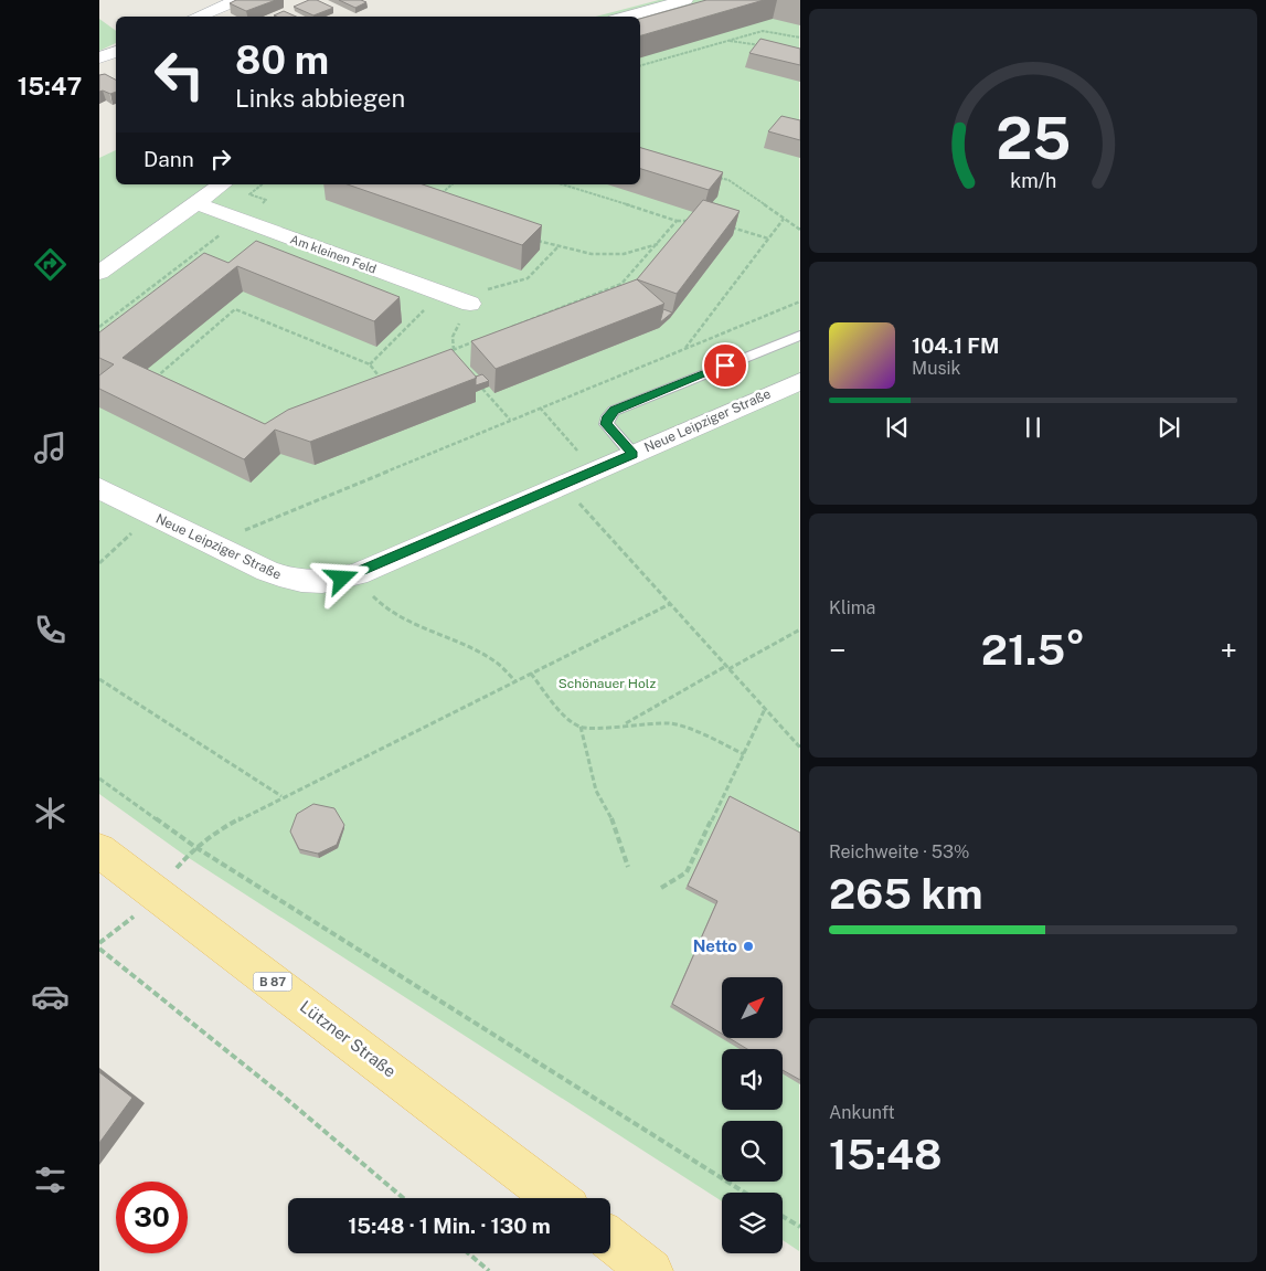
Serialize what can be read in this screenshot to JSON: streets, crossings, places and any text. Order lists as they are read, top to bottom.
{
  "streets": {
    "main road": ["B 87", "Lützner Straße"],
    "street": ["Am kleinen Feld", "Neue Leipziger Straße"]
  },
  "parks": ["Schönauer Holz"],
  "places": ["Netto"],
  "north": "top right",
  "page": {
    "tabs": "15:47",
    "turn": ["80 m", "Links abbiegen"],
    "then": "Dann",
    "song": ["104.1 FM", "Musik"],
    "tile": [
      "Klima",
      ["Reichweite · 53%", "265 km"],
      ["Ankunft", "15:48"]
    ],
    "heat": ["−", "21.5°", "+"],
    "limit": "30",
    "trip": "15:48 · 1 Min. · 130 m",
    "gauge": ["25", "km/h"]
  }
}
